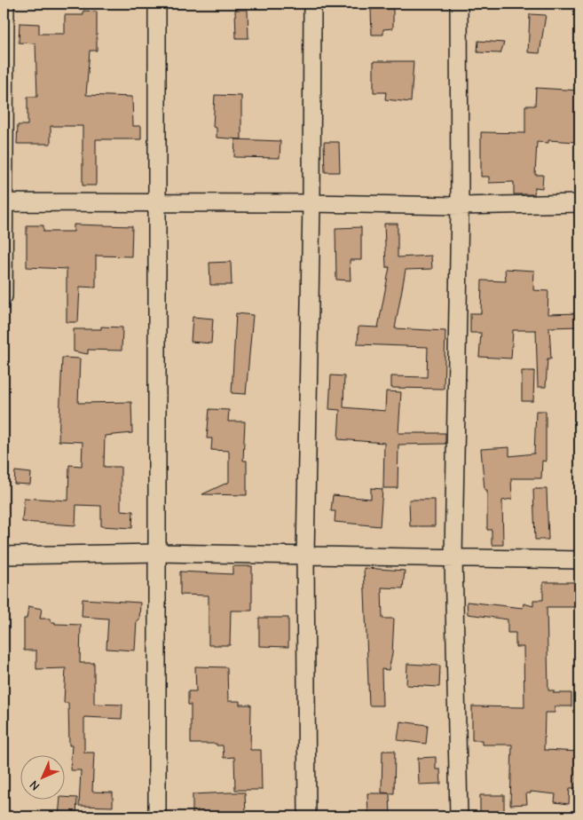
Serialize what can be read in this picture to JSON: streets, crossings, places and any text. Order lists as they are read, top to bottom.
{
  "north": "bottom left"
}
